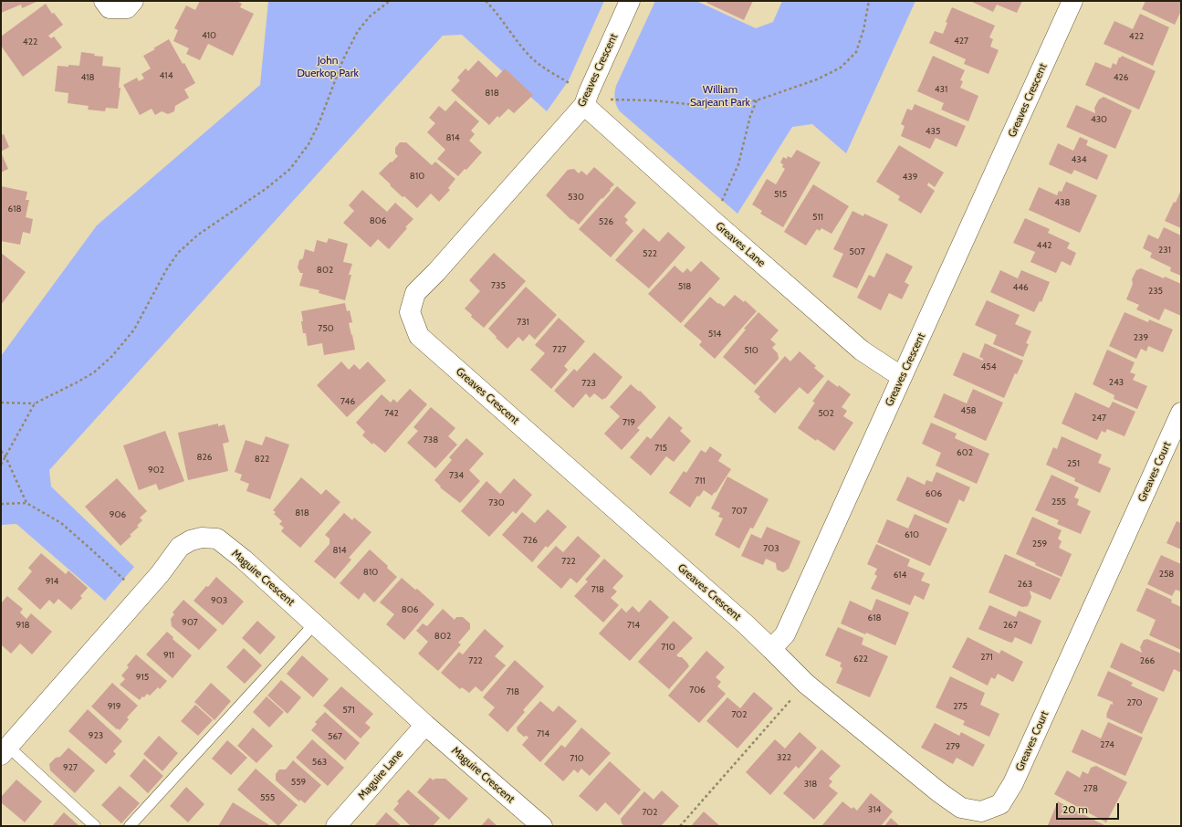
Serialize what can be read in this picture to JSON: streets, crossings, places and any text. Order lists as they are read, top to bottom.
{
  "streets": {
    "street": [
      "Greaves Crescent",
      "Greaves Lane",
      "Greaves Court",
      "Maguire Crescent",
      "Maguire Lane"
    ]
  },
  "crossings": [
    ["Greaves Crescent", "Greaves Lane"],
    ["Greaves Crescent", "Greaves Court"],
    ["Maguire Crescent", "Maguire Lane"]
  ],
  "parks": ["John Duerkop Park", "William Sarjeant Park"],
  "house_numbers": [
    "410",
    "422",
    "427",
    "422",
    "414",
    "418",
    "426",
    "431",
    "818",
    "430",
    "435",
    "814",
    "434",
    "810",
    "439",
    "515",
    "530",
    "438",
    "618",
    "511",
    "806",
    "526",
    "442",
    "231",
    "507",
    "522",
    "802",
    "735",
    "518",
    "446",
    "235",
    "731",
    "750",
    "514",
    "239",
    "727",
    "510",
    "454",
    "243",
    "723",
    "746",
    "458",
    "742",
    "502",
    "247",
    "719",
    "738",
    "715",
    "602",
    "826",
    "822",
    "251",
    "902",
    "734",
    "711",
    "606",
    "255",
    "730",
    "707",
    "818",
    "906",
    "610",
    "726",
    "259",
    "703",
    "814",
    "722",
    "810",
    "258",
    "614",
    "914",
    "263",
    "718",
    "903",
    "806",
    "618",
    "907",
    "918",
    "714",
    "267",
    "802",
    "710",
    "911",
    "271",
    "622",
    "722",
    "266",
    "915",
    "706",
    "718",
    "270",
    "919",
    "275",
    "571",
    "702",
    "714",
    "923",
    "567",
    "274",
    "279",
    "322",
    "710",
    "563",
    "927",
    "559",
    "318",
    "278",
    "555",
    "314",
    "702"
  ],
  "scale_bar": "20 m"
}
